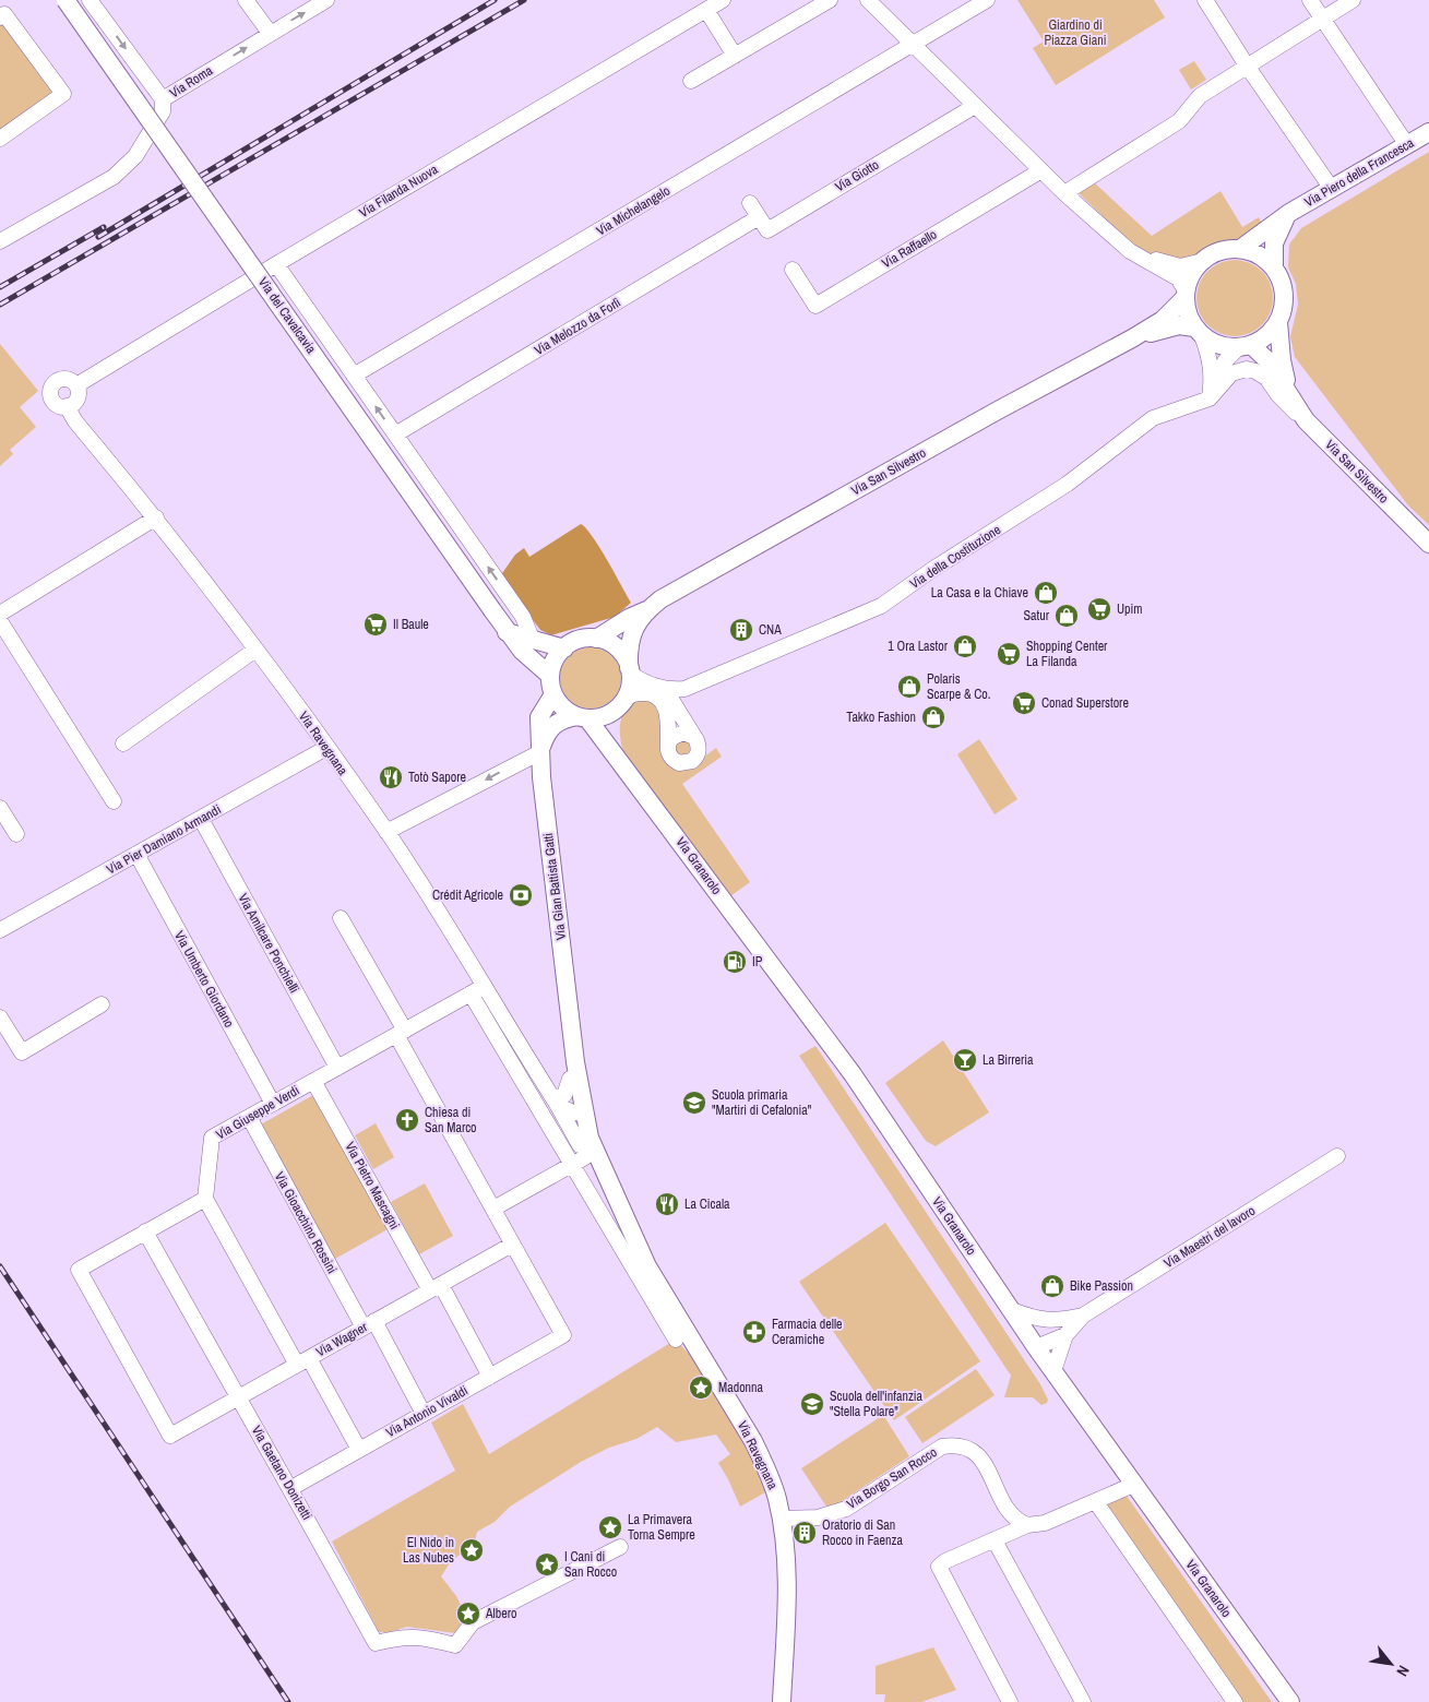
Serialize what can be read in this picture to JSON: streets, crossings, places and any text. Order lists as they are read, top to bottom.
{
  "streets": {
    "main road": [
      "Via Piero della Francesca",
      "Via del Cavalcavia",
      "Via San Silvestro",
      "Via Ravegnana",
      "Via Granarolo",
      "Via Gian Battista Gatti"
    ],
    "street": [
      "Via Roma",
      "Via Giotto",
      "Via Filanda Nuova",
      "Via Michelangelo",
      "Via Raffaello",
      "Via Melozzo da Forlì",
      "Via della Costituzione",
      "Via Pier Damiano Armandi",
      "Via Amilcare Ponchielli",
      "Via Umberto Giordano",
      "Via Giuseppe Verdi",
      "Via Pietro Mascagni",
      "Via Gioacchino Rossini",
      "Via Maestri del lavoro",
      "Via Wagner",
      "Via Antonio Vivaldi",
      "Via Gaetano Donizetti",
      "Via Borgo San Rocco"
    ]
  },
  "crossings": [
    ["Via Piero della Francesca", "Via San Silvestro"],
    ["Via Giotto", "Via Melozzo da Forlì"],
    ["Via Filanda Nuova", "Via del Cavalcavia"],
    ["Via Filanda Nuova", "Via Ravegnana"],
    ["Via Michelangelo", "Via del Cavalcavia"],
    ["Via del Cavalcavia", "Via Melozzo da Forlì"],
    ["Via del Cavalcavia", "Via San Silvestro"],
    ["Via del Cavalcavia", "Via della Costituzione"],
    ["Via del Cavalcavia", "Via Granarolo"],
    ["Via del Cavalcavia", "Via Gian Battista Gatti"],
    ["Via San Silvestro", "Via della Costituzione"],
    ["Via San Silvestro", "Via Granarolo"],
    ["Via San Silvestro", "Via Gian Battista Gatti"],
    ["Via della Costituzione", "Via Granarolo"],
    ["Via della Costituzione", "Via Gian Battista Gatti"],
    ["Via Ravegnana", "Via Pier Damiano Armandi"],
    ["Via Ravegnana", "Via Gian Battista Gatti"],
    ["Via Ravegnana", "Via Giuseppe Verdi"],
    ["Via Ravegnana", "Via Borgo San Rocco"],
    ["Via Pier Damiano Armandi", "Via Amilcare Ponchielli"],
    ["Via Pier Damiano Armandi", "Via Umberto Giordano"],
    ["Via Granarolo", "Via Gian Battista Gatti"],
    ["Via Granarolo", "Via Maestri del lavoro"],
    ["Via Amilcare Ponchielli", "Via Giuseppe Verdi"],
    ["Via Umberto Giordano", "Via Giuseppe Verdi"],
    ["Via Giuseppe Verdi", "Via Pietro Mascagni"],
    ["Via Giuseppe Verdi", "Via Gioacchino Rossini"],
    ["Via Pietro Mascagni", "Via Wagner"],
    ["Via Pietro Mascagni", "Via Antonio Vivaldi"],
    ["Via Gioacchino Rossini", "Via Wagner"],
    ["Via Gioacchino Rossini", "Via Antonio Vivaldi"],
    ["Via Wagner", "Via Antonio Vivaldi"],
    ["Via Wagner", "Via Gaetano Donizetti"],
    ["Via Antonio Vivaldi", "Via Gaetano Donizetti"]
  ],
  "parks": ["Giardino di Piazza Giani"],
  "places": {
    "shop": [
      "La Casa e la Chiave",
      "Satur",
      "1 Ora Lastor",
      "Polaris Scarpe & Co.",
      "Takko Fashion",
      "Bike Passion"
    ],
    "supermarket": [
      "Upim",
      "Il Baule",
      "Shopping Center La Filanda",
      "Conad Superstore"
    ],
    "building": ["CNA", "Oratorio di San Rocco in Faenza"],
    "restaurant": ["Totò Sapore", "La Cicala"],
    "bank": ["Crédit Agricole"],
    "fuel station": ["IP"],
    "bar": ["La Birreria"],
    "school or university": ["Scuola primaria \"Martiri di Cefalonia\"", "Scuola dell'infanzia \"Stella Polare\""],
    "church": ["Chiesa di San Marco"],
    "pharmacy": ["Farmacia delle Ceramiche"],
    "place": [
      "Madonna",
      "La Primavera Torna Sempre",
      "El Nido in Las Nubes",
      "I Cani di San Rocco",
      "Albero"
    ]
  },
  "north": "bottom right"
}
